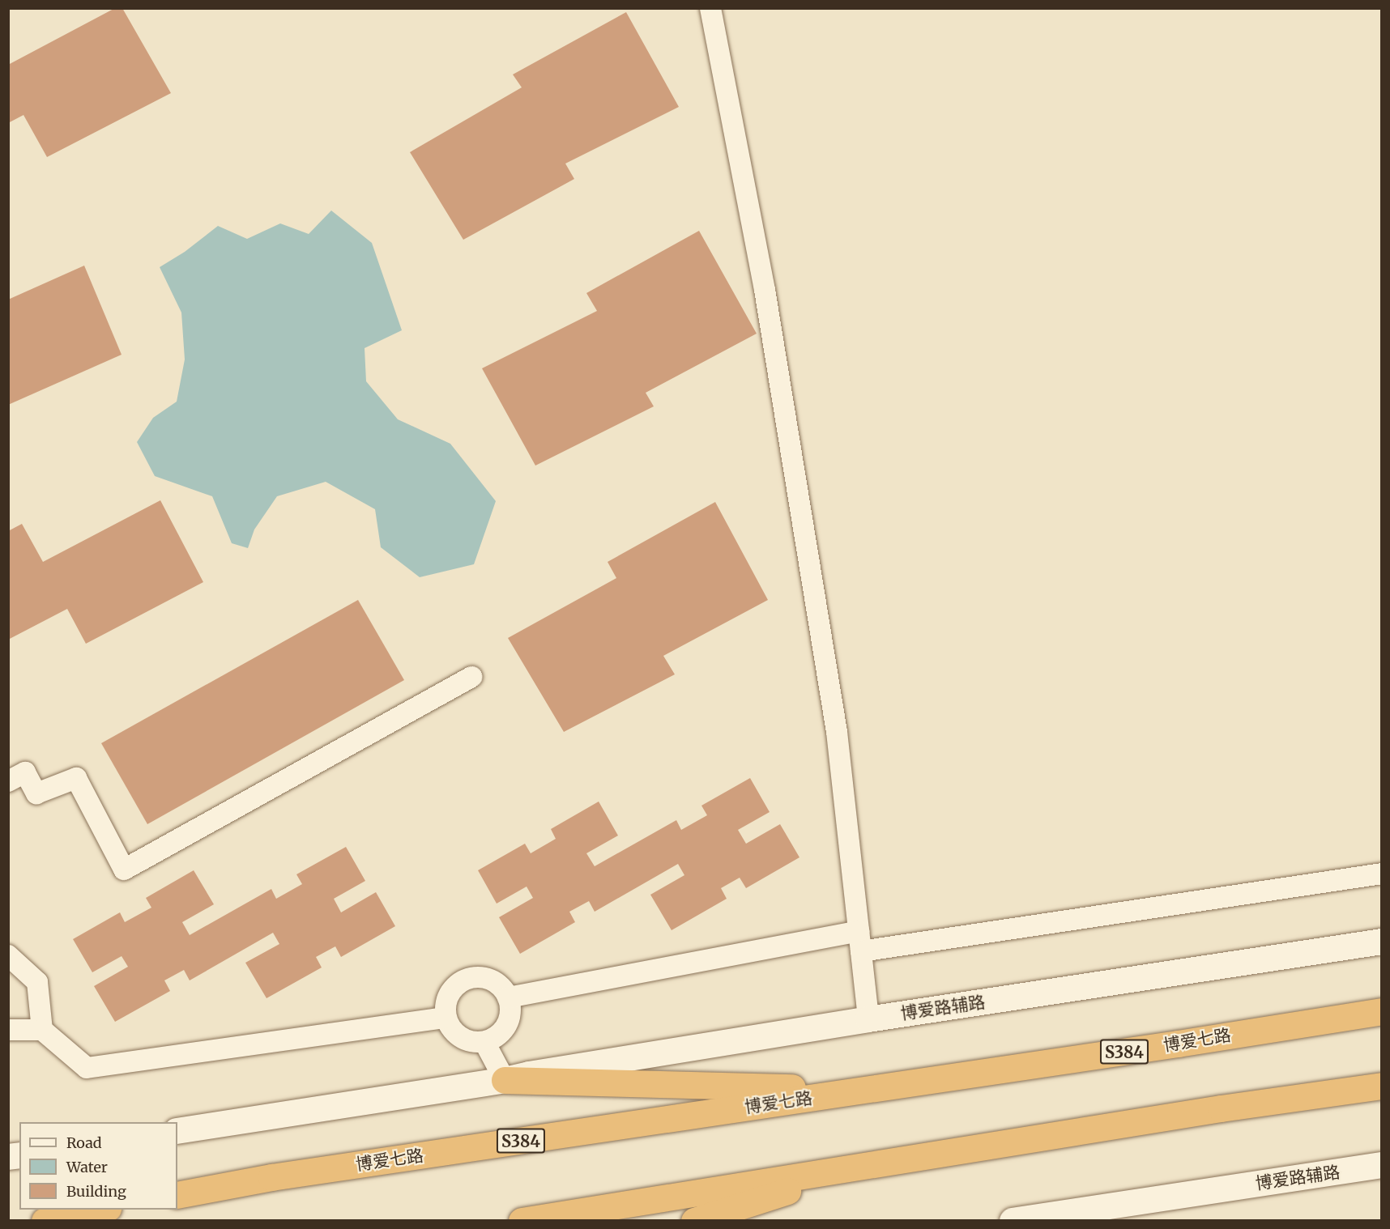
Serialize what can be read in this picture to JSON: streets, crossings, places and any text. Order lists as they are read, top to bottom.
{
  "streets": {
    "highway": ["博爱七路", "S384"],
    "street": ["博爱路辅路"]
  },
  "legend": ["Road", "Water", "Building"]
}
